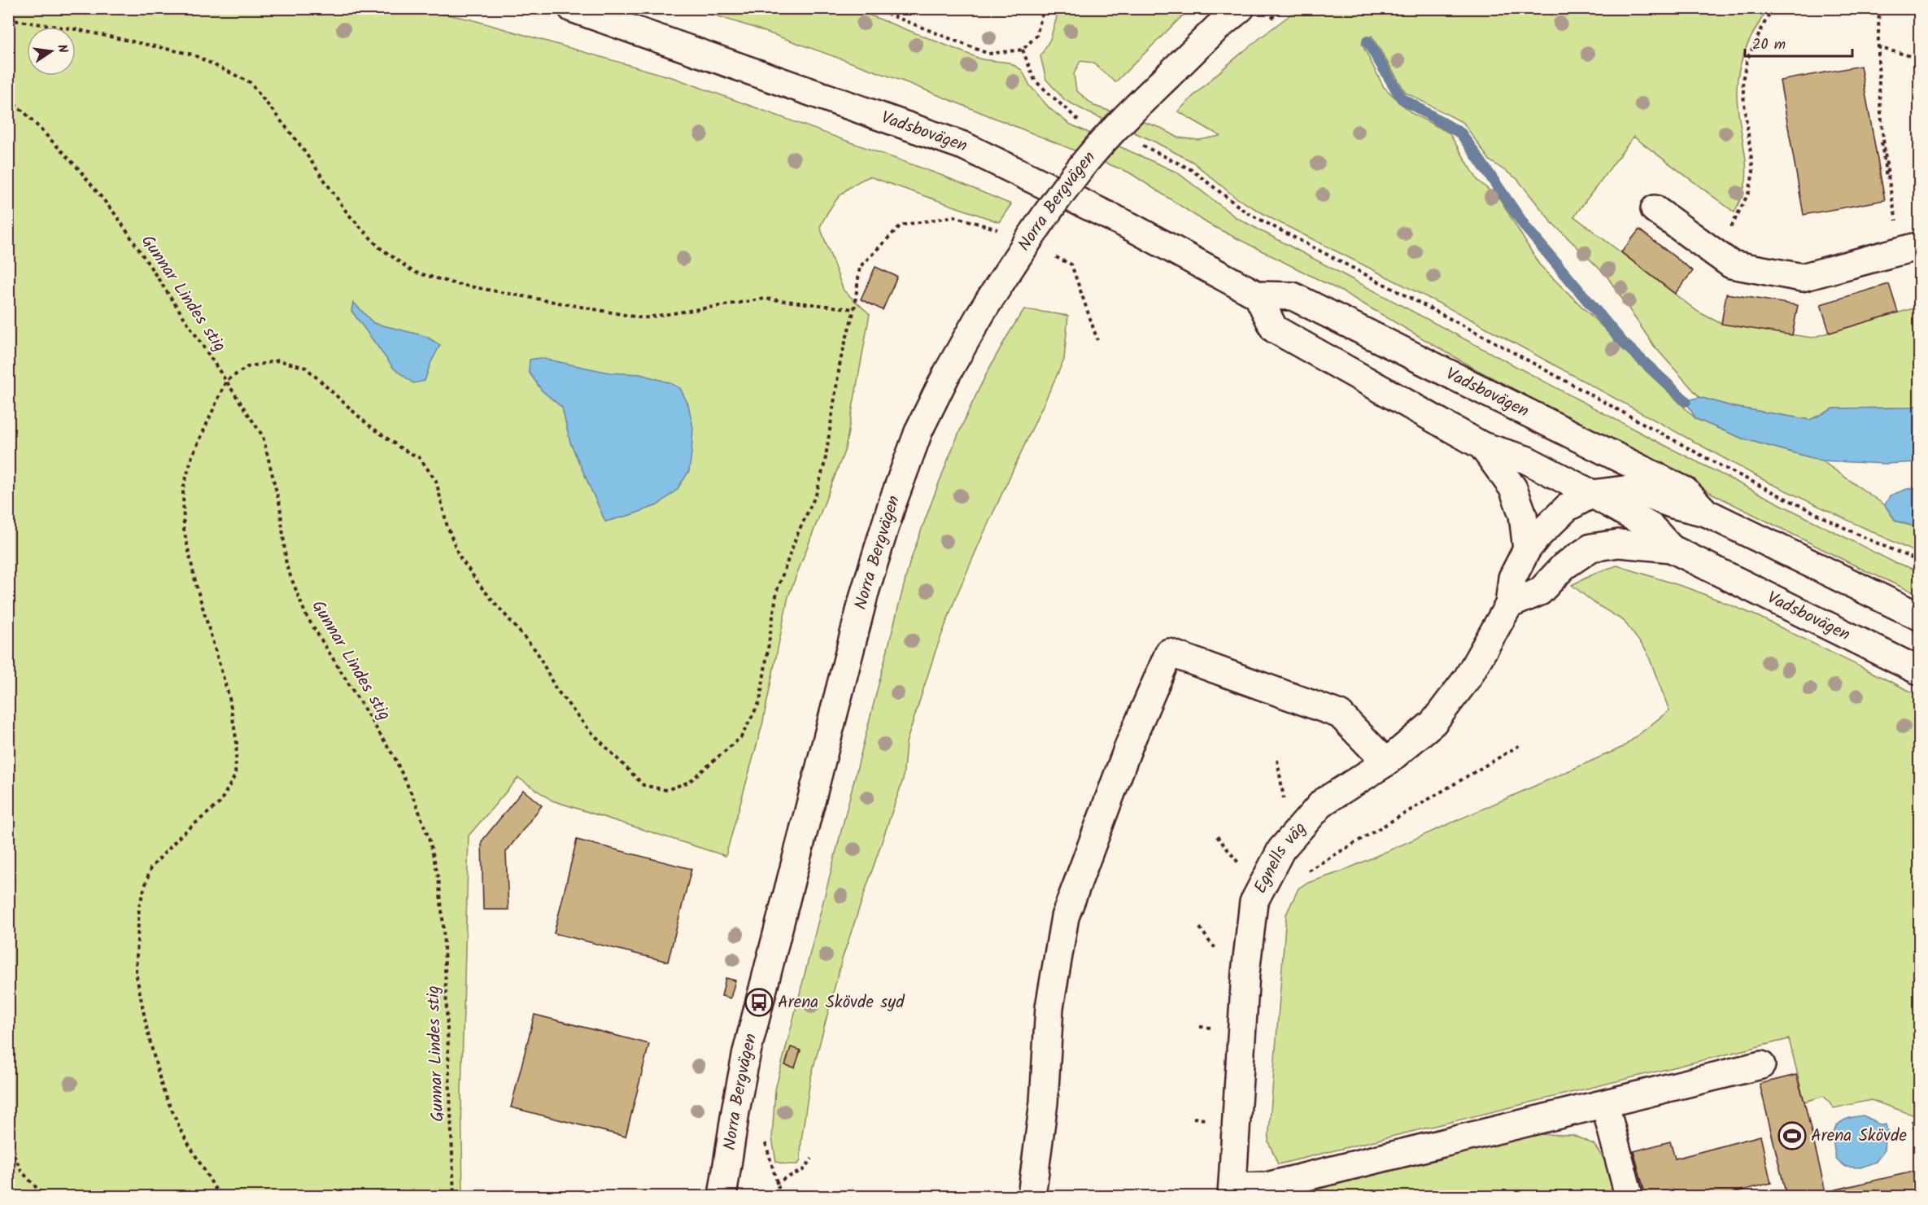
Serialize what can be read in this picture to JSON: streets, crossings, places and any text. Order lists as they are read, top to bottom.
{
  "streets": {
    "main road": ["Vadsbovägen", "Norra Bergvägen", "Egnells väg"],
    "path": ["Gunnar Lindes stig"]
  },
  "crossings": [
    ["Vadsbovägen", "Egnells väg"]
  ],
  "places": {
    "bus stop": ["Arena Skövde syd"],
    "sports": ["Arena Skövde"]
  },
  "scale_bar": "20 m",
  "north": "right"
}
